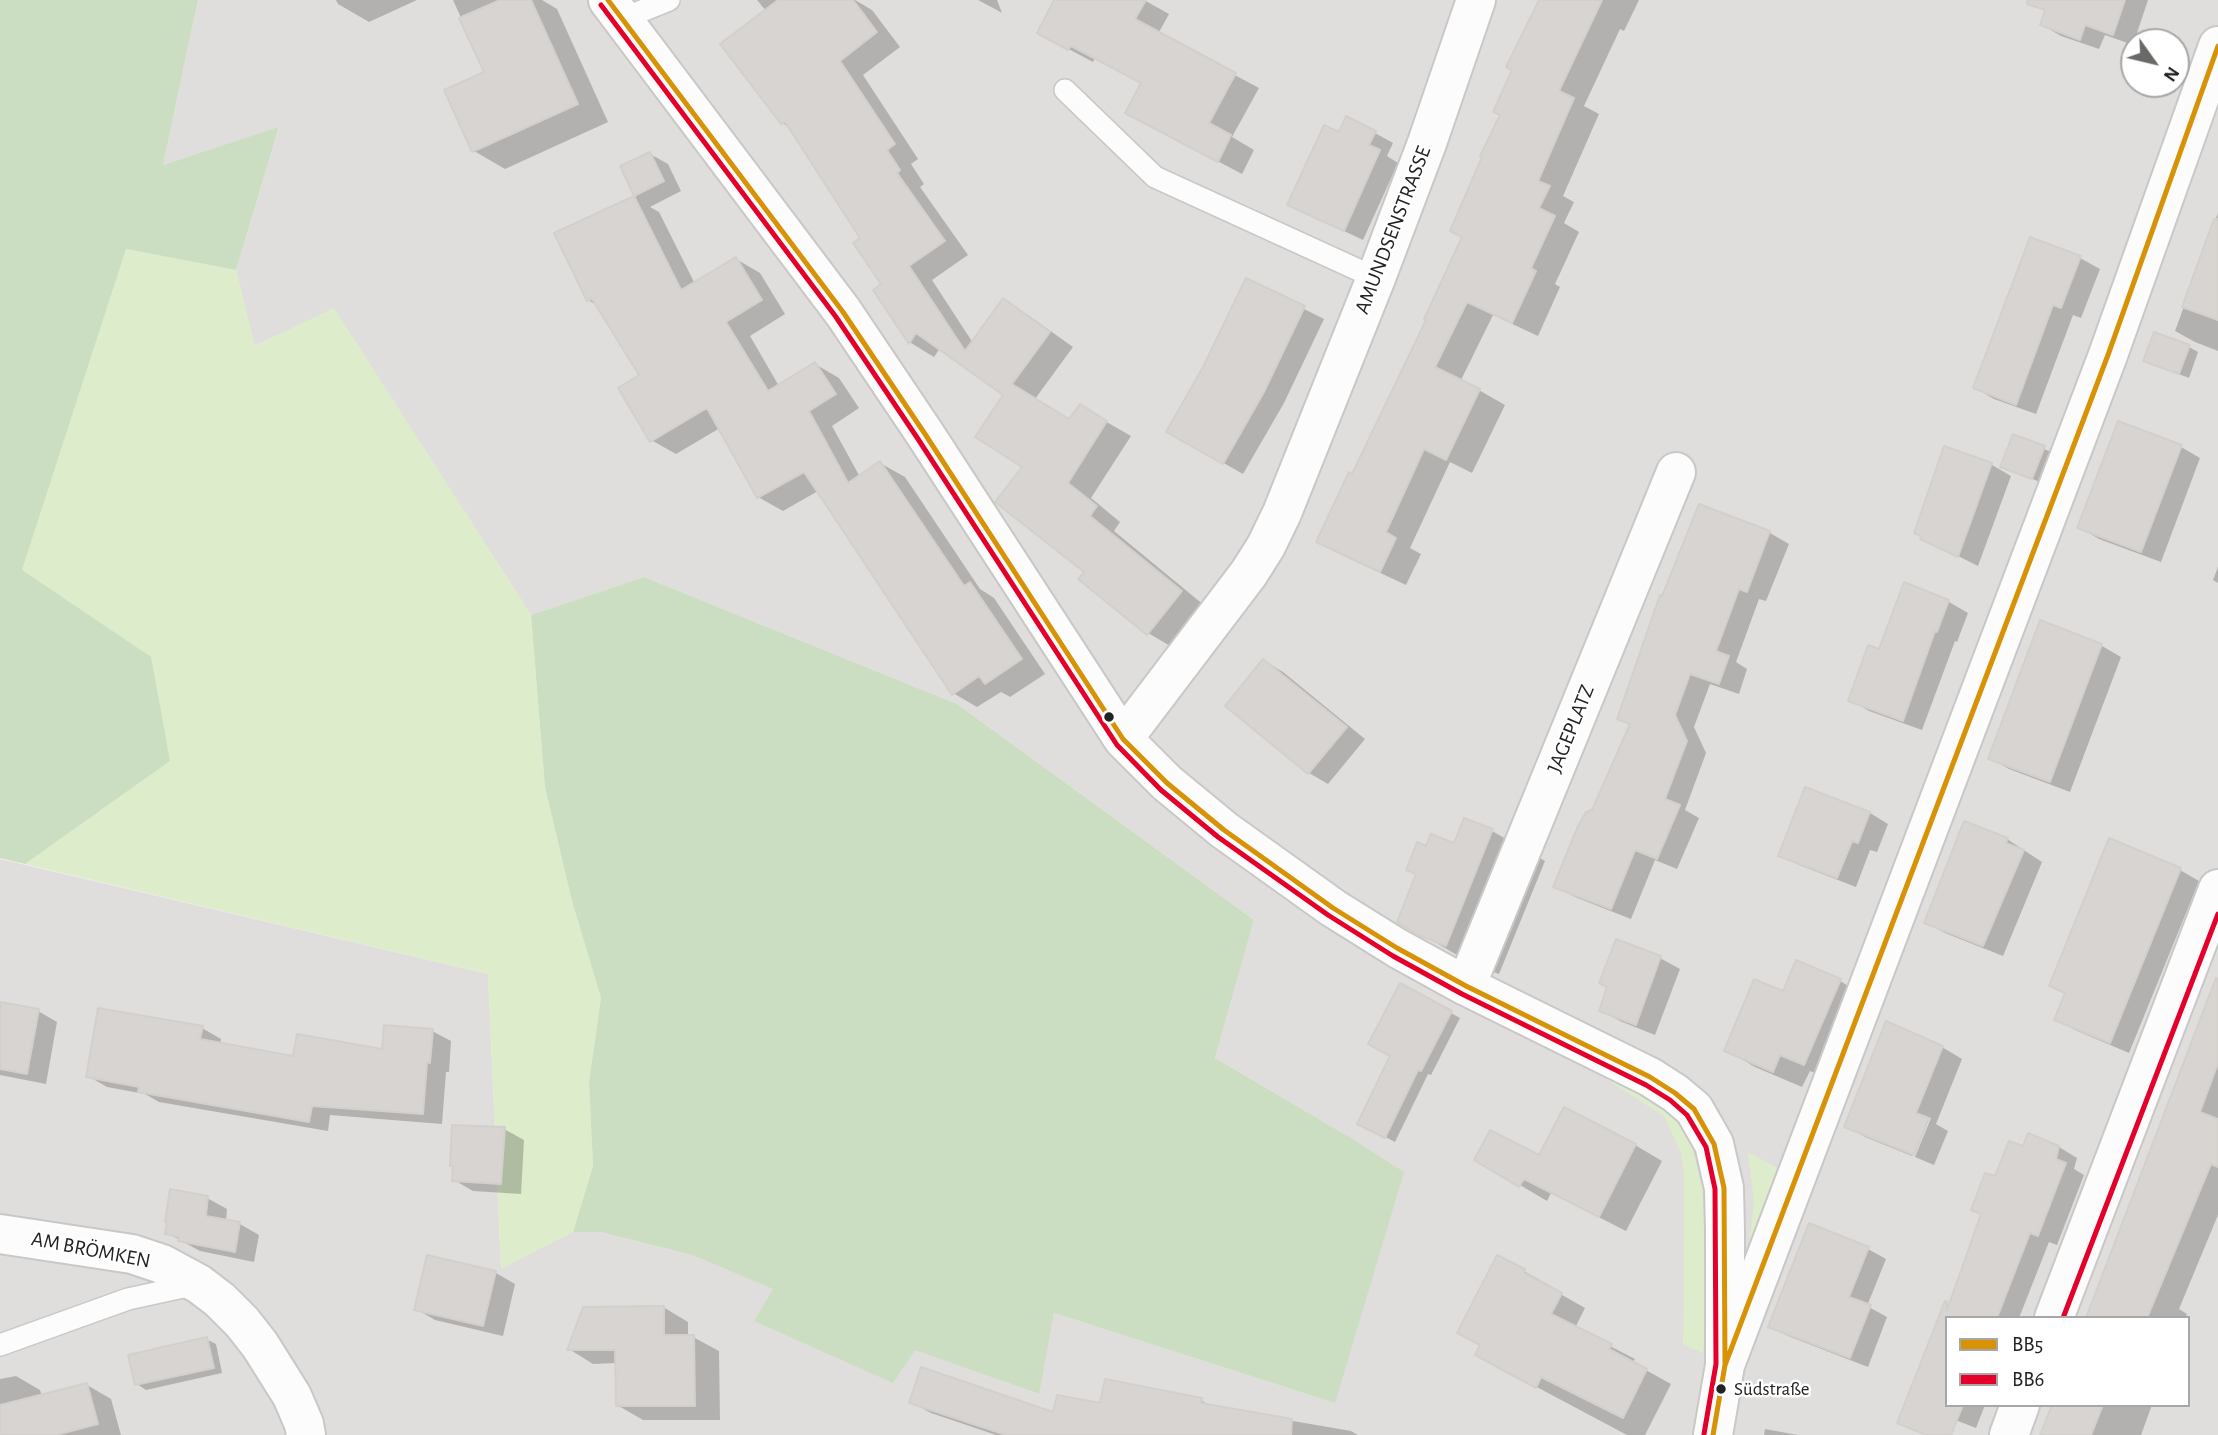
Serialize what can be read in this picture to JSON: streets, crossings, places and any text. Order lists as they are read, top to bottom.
{
  "streets": {
    "street": ["AMUNDSENSTRASSE", "JAGEPLATZ", "AM BRÖMKEN"]
  },
  "places": ["Südstraße"],
  "lines": ["transit line BB5", "transit line BB6"],
  "legend": ["BB5", "BB6"],
  "north": "bottom right"
}
